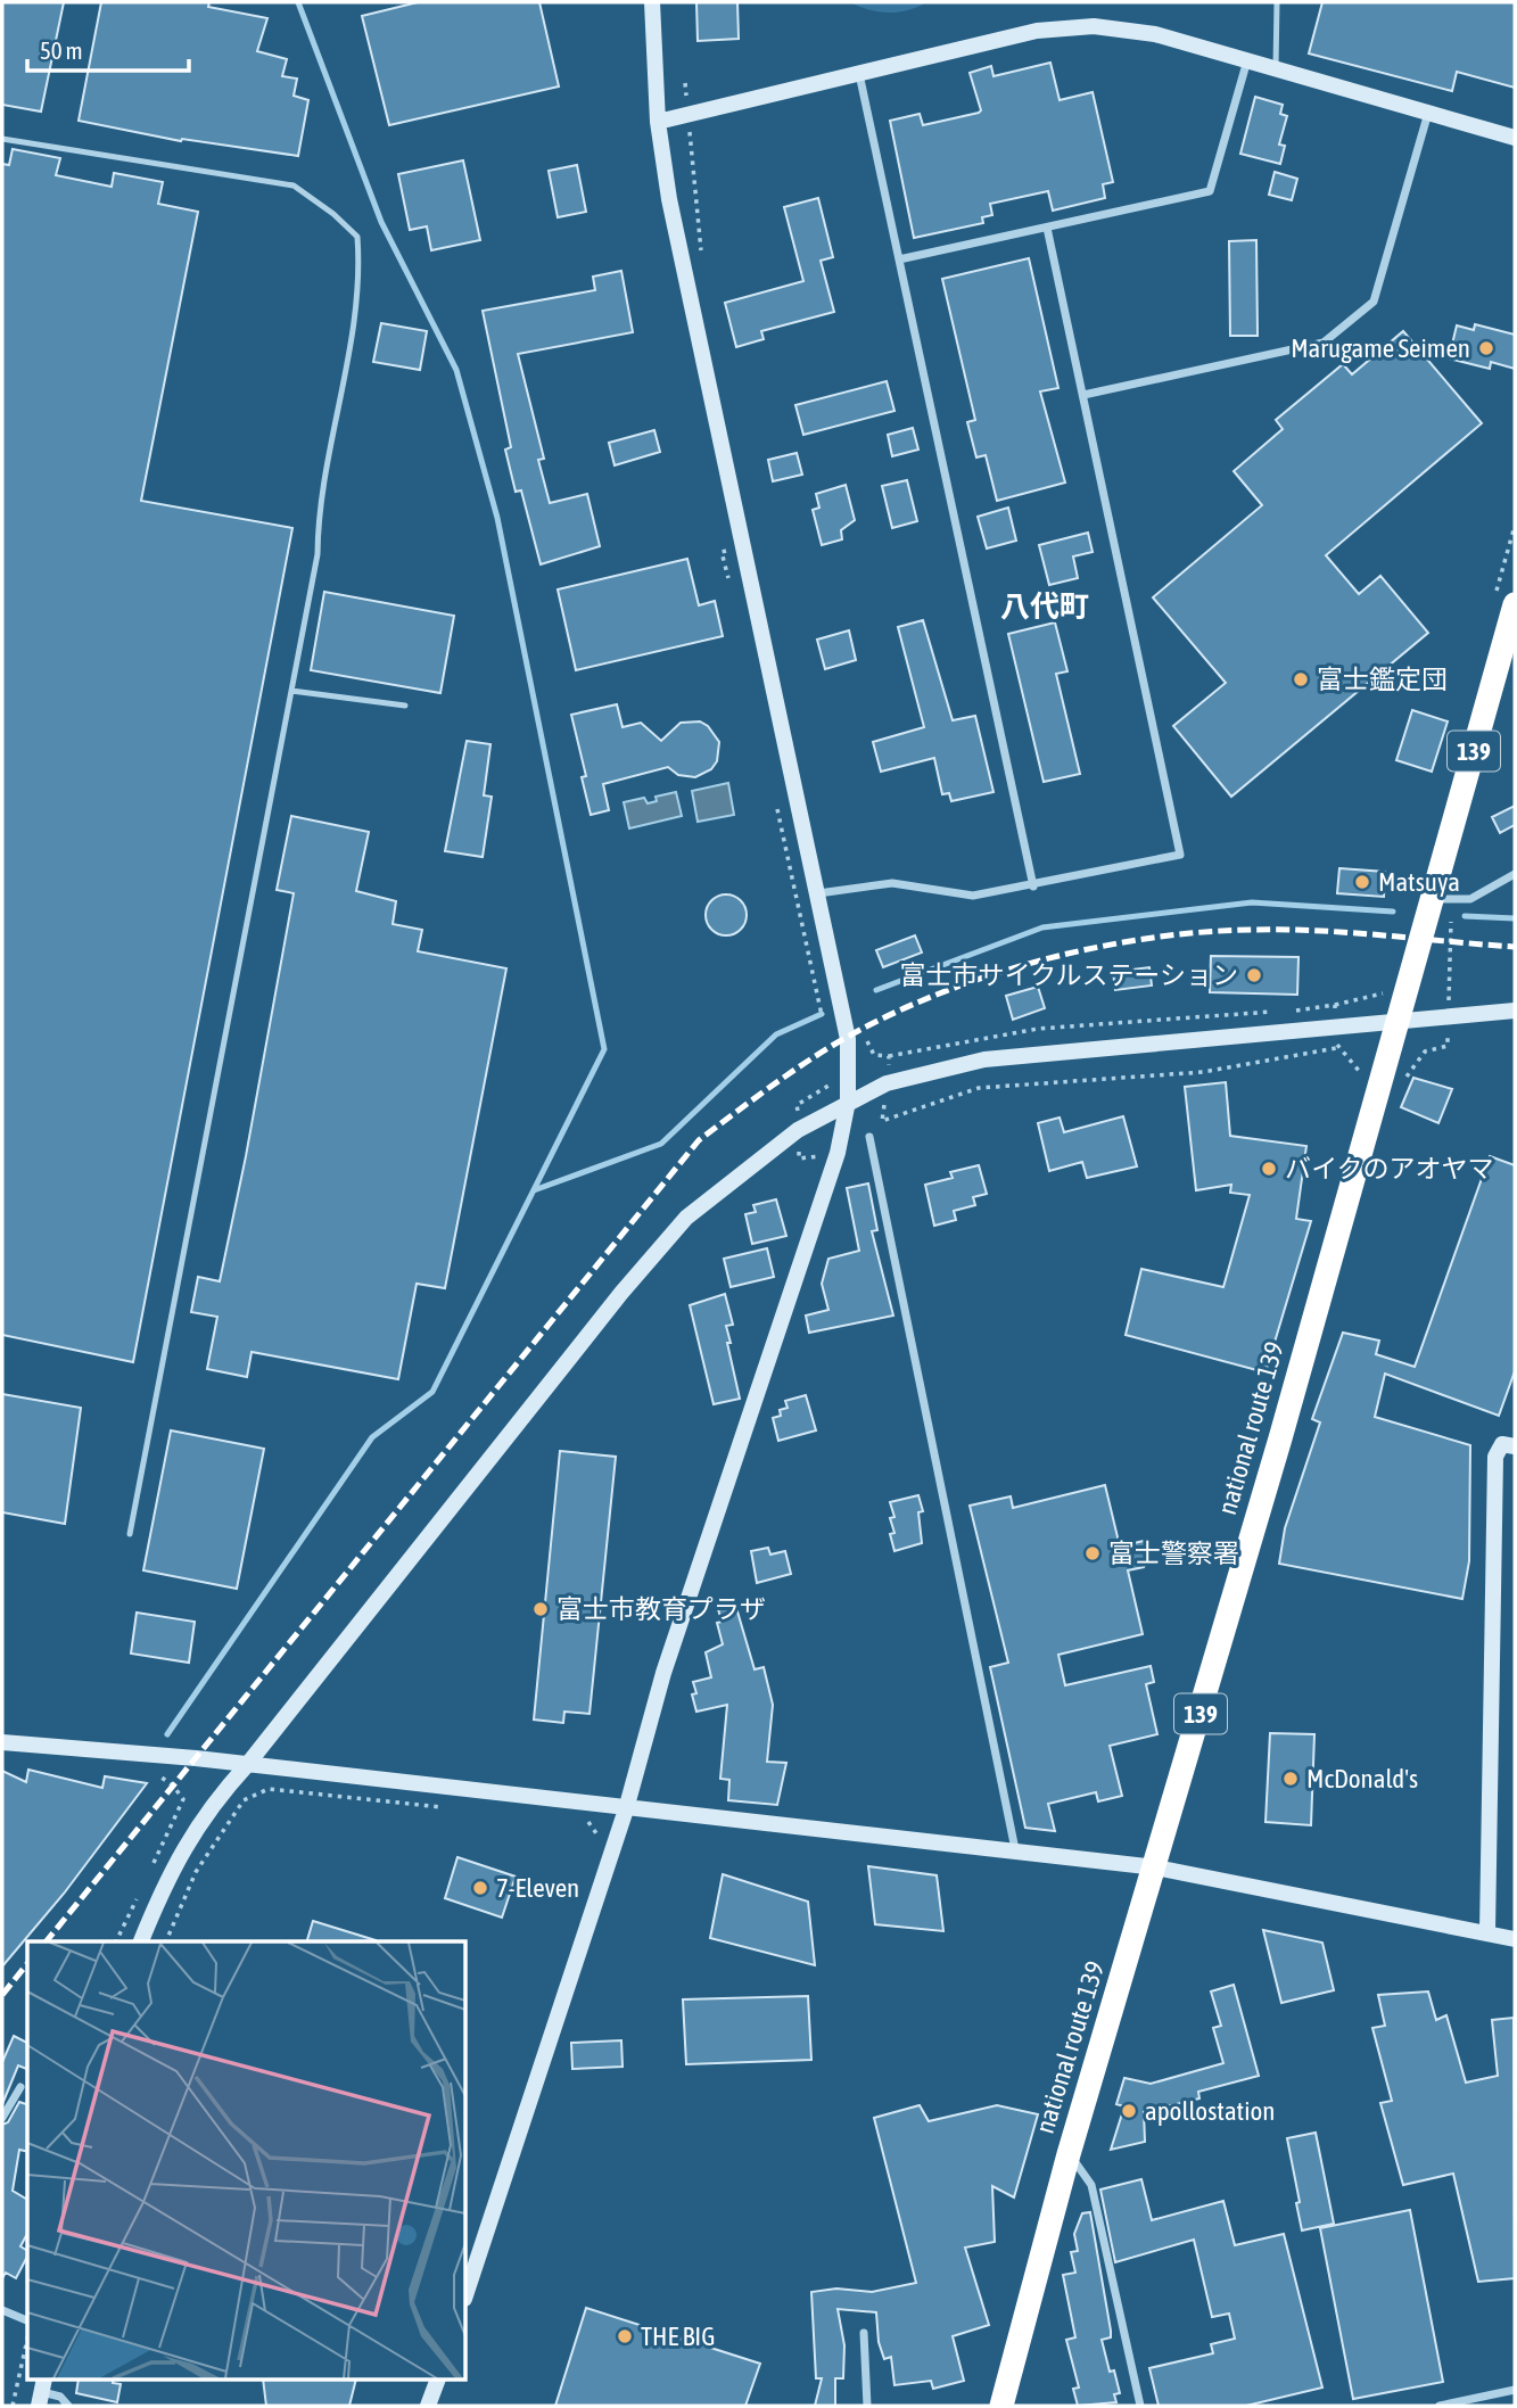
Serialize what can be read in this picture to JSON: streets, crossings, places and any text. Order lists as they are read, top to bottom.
{
  "streets": {
    "highway": ["139", "national route 139"]
  },
  "districts": ["八代町"],
  "places": [
    "Marugame Seimen",
    "富士鑑定団",
    "Matsuya",
    "富士市サイクルステーション",
    "バイクのアオヤマ",
    "富士警察署",
    "富士市教育プラザ",
    "McDonald's",
    "7-Eleven",
    "apollostation",
    "THE BIG"
  ],
  "scale_bar": "50 m"
}
